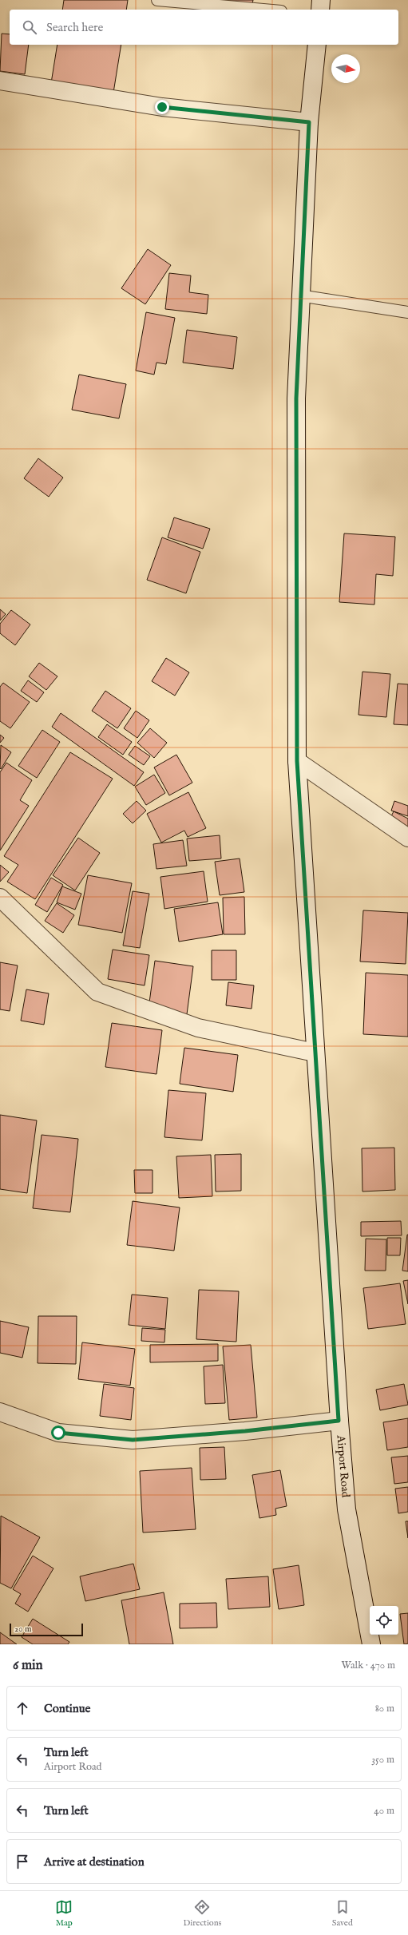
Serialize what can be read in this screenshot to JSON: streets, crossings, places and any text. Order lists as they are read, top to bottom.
{
  "streets": {
    "main road": ["Airport Road"]
  },
  "scale_bar": "20 m",
  "north": "right",
  "page": {
    "search": "Search here",
    "scale": "20 m",
    "heading": ["6 min", "Walk · 470 m"],
    "list": [
      ["Continue", "80 m"],
      ["Turn left", "Airport Road", "350 m"],
      ["Turn left", "40 m"],
      "Arrive at destination"
    ],
    "nav": ["Map", "Directions", "Saved"]
  }
}
